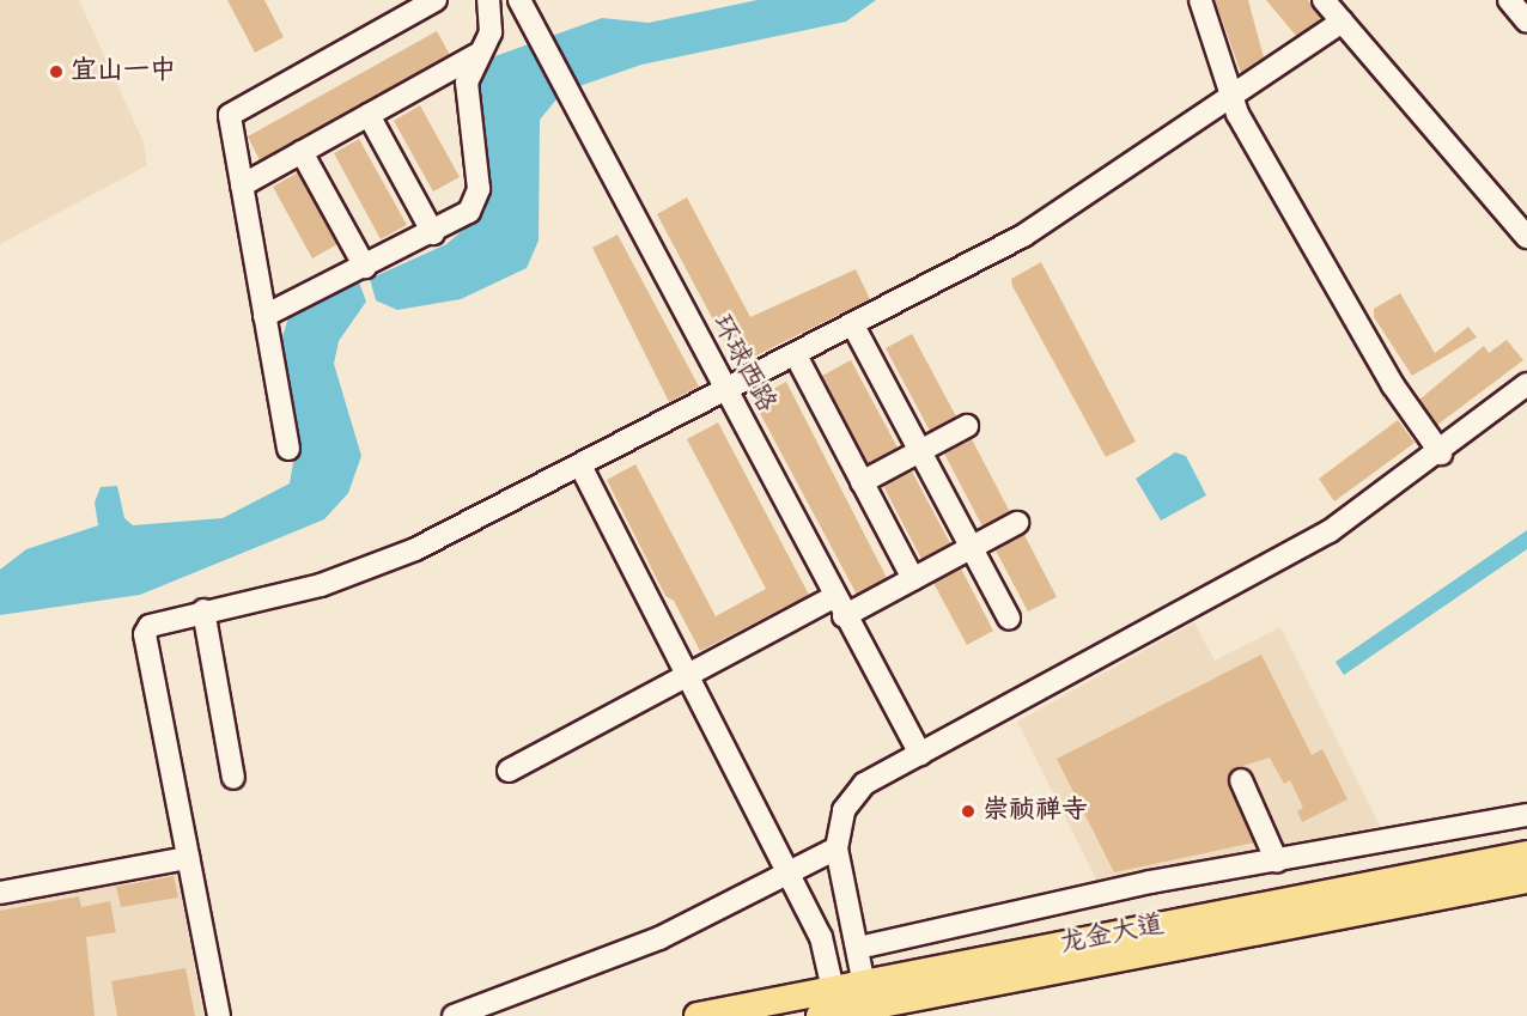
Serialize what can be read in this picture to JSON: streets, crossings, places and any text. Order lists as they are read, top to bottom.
{
  "streets": {
    "main road": ["龙金大道"],
    "street": ["环球西路"]
  },
  "places": ["宜山一中", "崇祯禅寺"]
}
